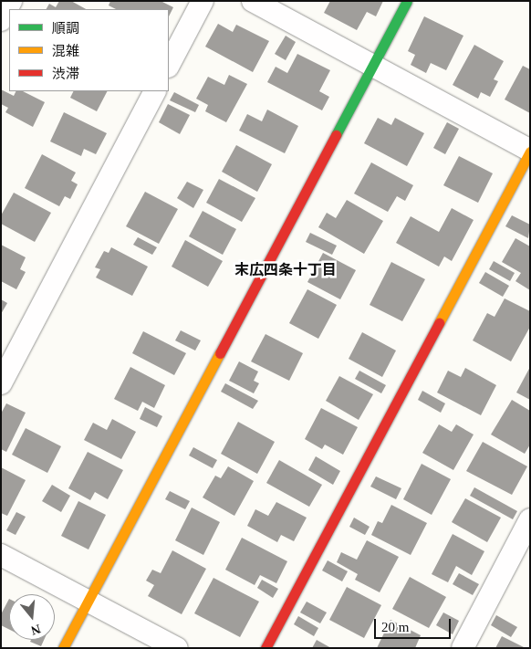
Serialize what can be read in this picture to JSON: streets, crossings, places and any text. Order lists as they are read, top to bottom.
{
  "districts": ["末広四条十丁目"],
  "legend": ["順調", "混雑", "渋滞"],
  "scale_bar": "20 m",
  "north": "bottom"
}
